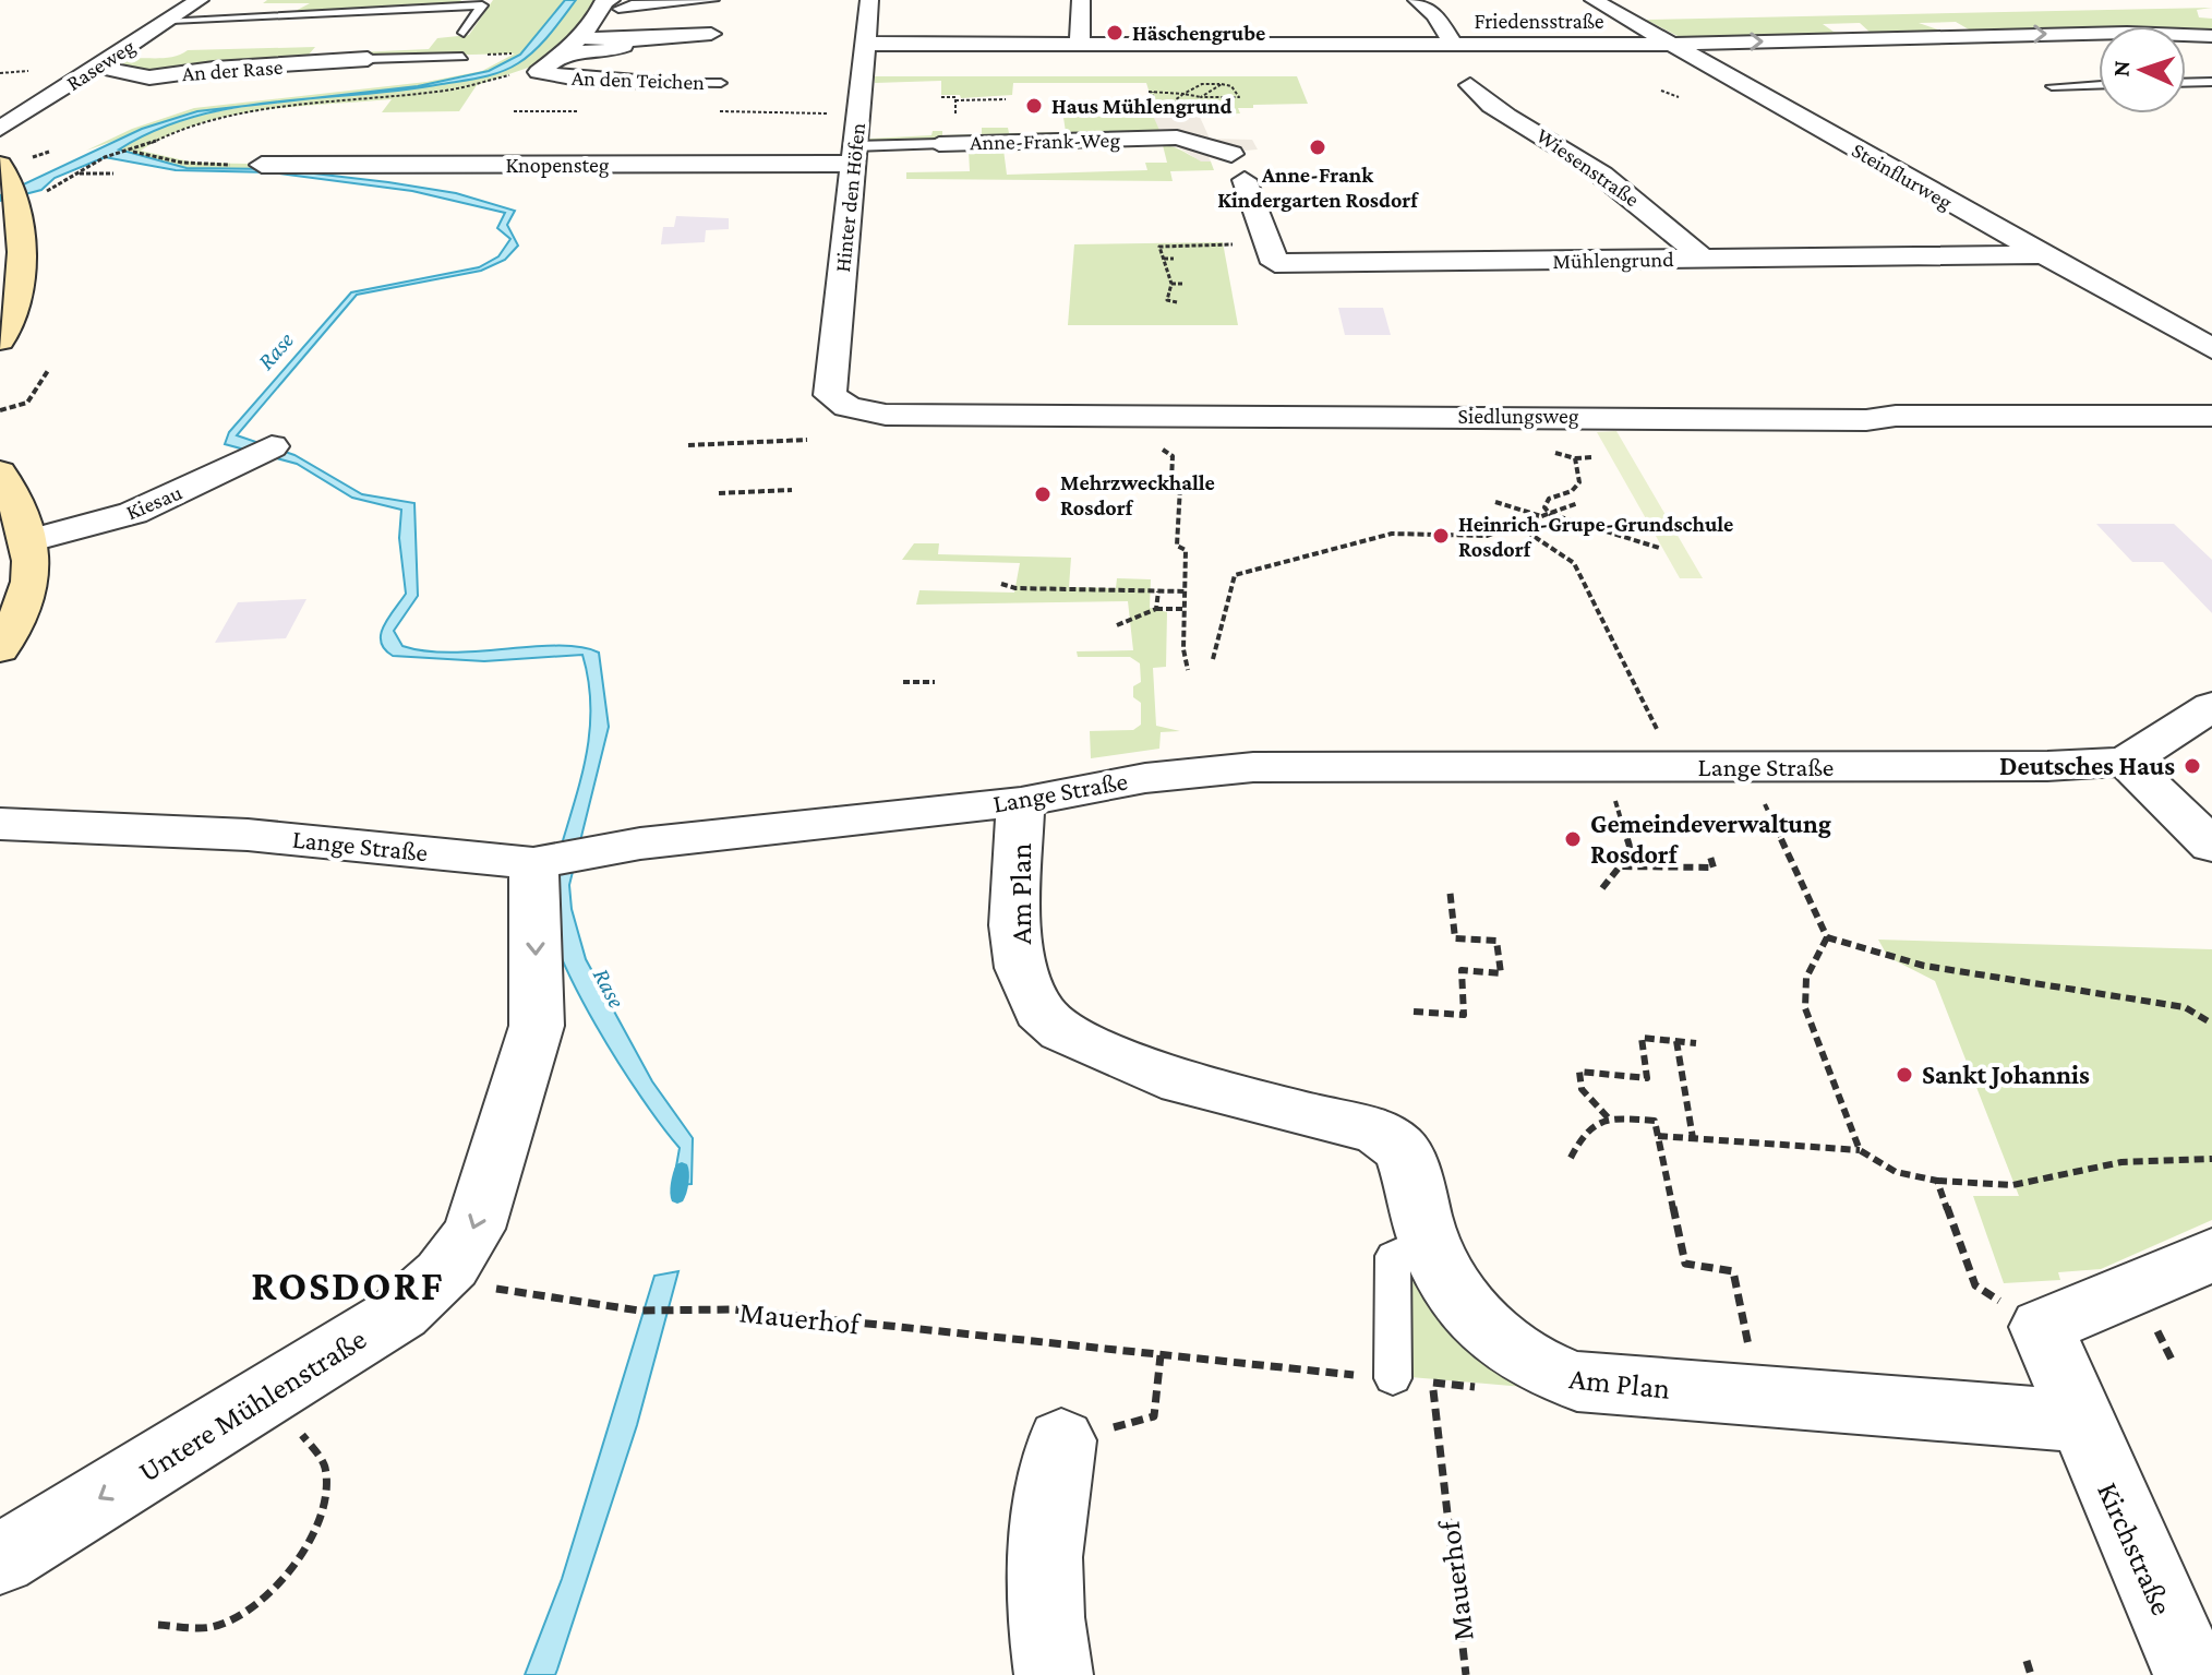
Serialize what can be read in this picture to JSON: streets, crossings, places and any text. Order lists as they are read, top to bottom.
{
  "streets": {
    "street": [
      "Friedensstraße",
      "Raseweg",
      "An der Rase",
      "An den Teichen",
      "Anne-Frank-Weg",
      "Knopensteg",
      "Wiesenstraße",
      "Steinflurweg",
      "Hinter den Höfen",
      "Mühlengrund",
      "Siedlungsweg",
      "Kiesau",
      "Lange Straße",
      "Am Plan",
      "Untere Mühlenstraße",
      "Kirchstraße"
    ],
    "path": ["Mauerhof"]
  },
  "crossings": [
    ["Friedensstraße", "Steinflurweg"],
    ["Friedensstraße", "Hinter den Höfen"],
    ["Raseweg", "An der Rase"],
    ["Anne-Frank-Weg", "Knopensteg"],
    ["Anne-Frank-Weg", "Hinter den Höfen"],
    ["Knopensteg", "Hinter den Höfen"],
    ["Wiesenstraße", "Mühlengrund"],
    ["Steinflurweg", "Mühlengrund"],
    ["Hinter den Höfen", "Siedlungsweg"],
    ["Lange Straße", "Am Plan"],
    ["Lange Straße", "Untere Mühlenstraße"],
    ["Am Plan", "Mauerhof"],
    ["Am Plan", "Kirchstraße"],
    ["Mauerhof", "Untere Mühlenstraße"]
  ],
  "one_way": ["Friedensstraße", "Untere Mühlenstraße"],
  "districts": ["ROSDORF"],
  "water": ["Rase"],
  "places": [
    "Häschengrube",
    "Haus Mühlengrund",
    "Anne-Frank Kindergarten Rosdorf",
    "Mehrzweckhalle Rosdorf",
    "Heinrich-Grupe-Grundschule Rosdorf",
    "Deutsches Haus",
    "Gemeindeverwaltung Rosdorf",
    "Sankt Johannis"
  ],
  "north": "left"
}
